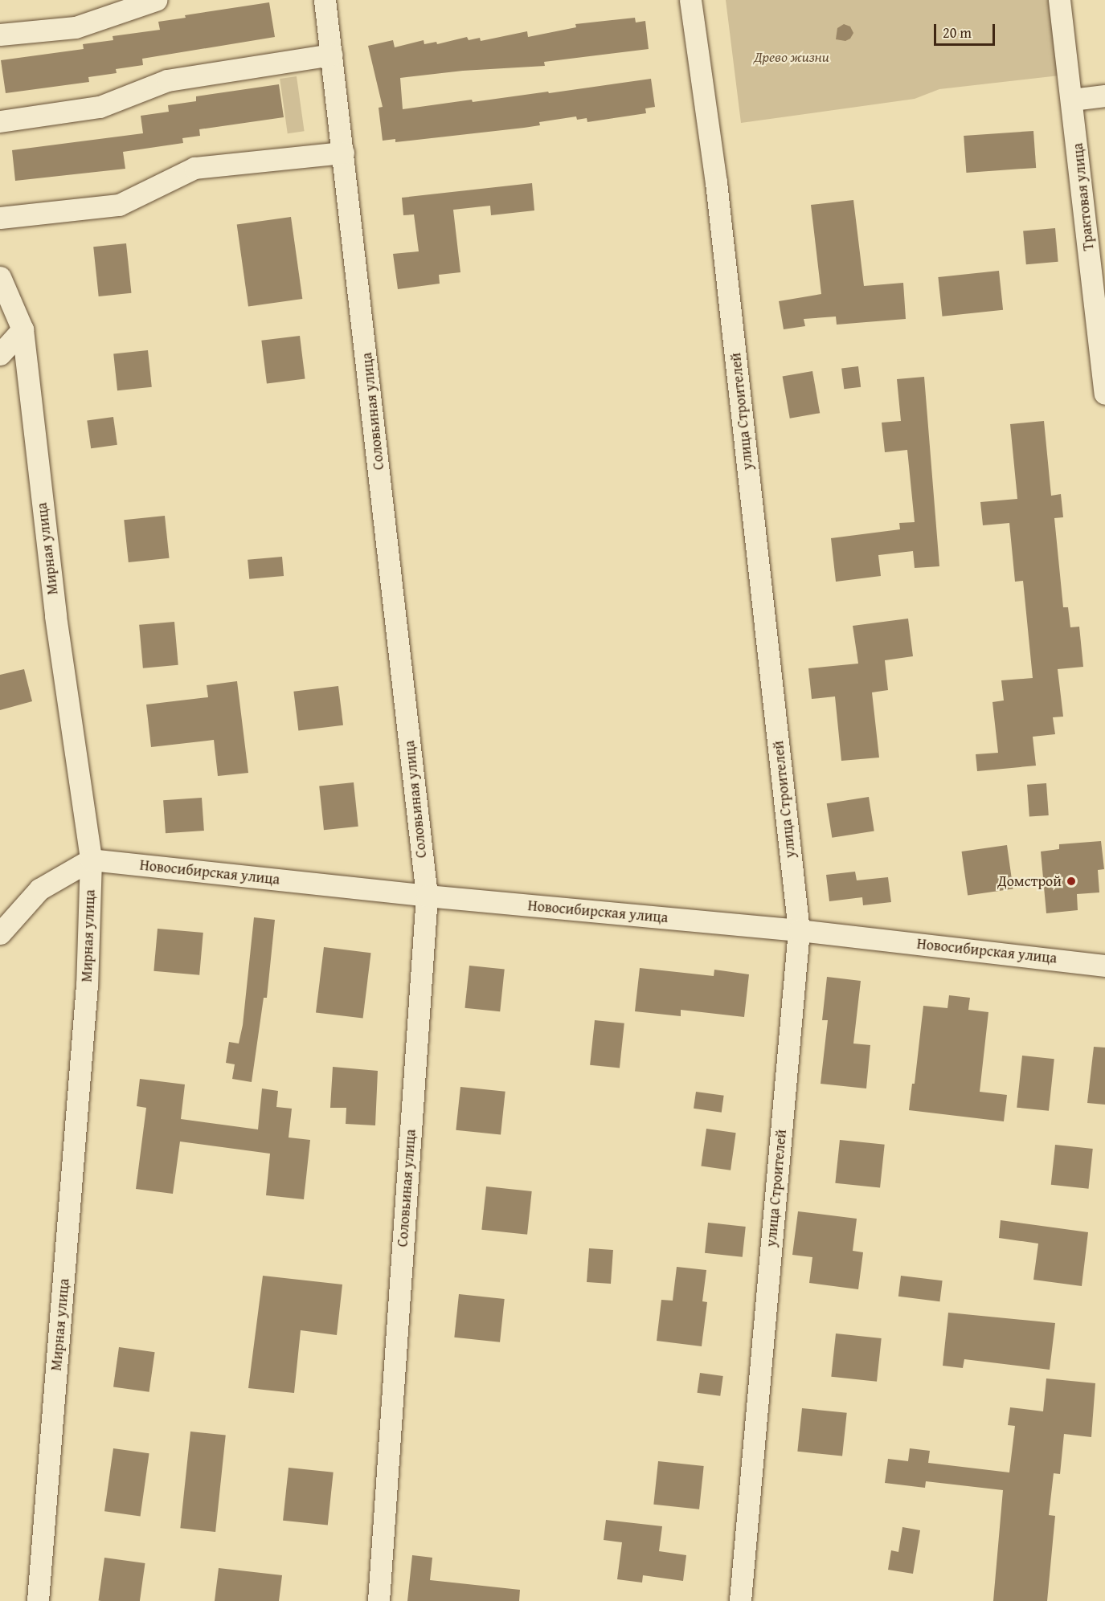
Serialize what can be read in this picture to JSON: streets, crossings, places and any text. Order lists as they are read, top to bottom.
{
  "streets": {
    "street": [
      "Трактовая улица",
      "Соловьиная улица",
      "улица Строителей",
      "Мирная улица",
      "Новосибирская улица"
    ]
  },
  "crossings": [
    ["Соловьиная улица", "Новосибирская улица"],
    ["улица Строителей", "Новосибирская улица"],
    ["Мирная улица", "Новосибирская улица"]
  ],
  "parks": ["Древо жизни"],
  "places": ["Домстрой"],
  "scale_bar": "20 m"
}
